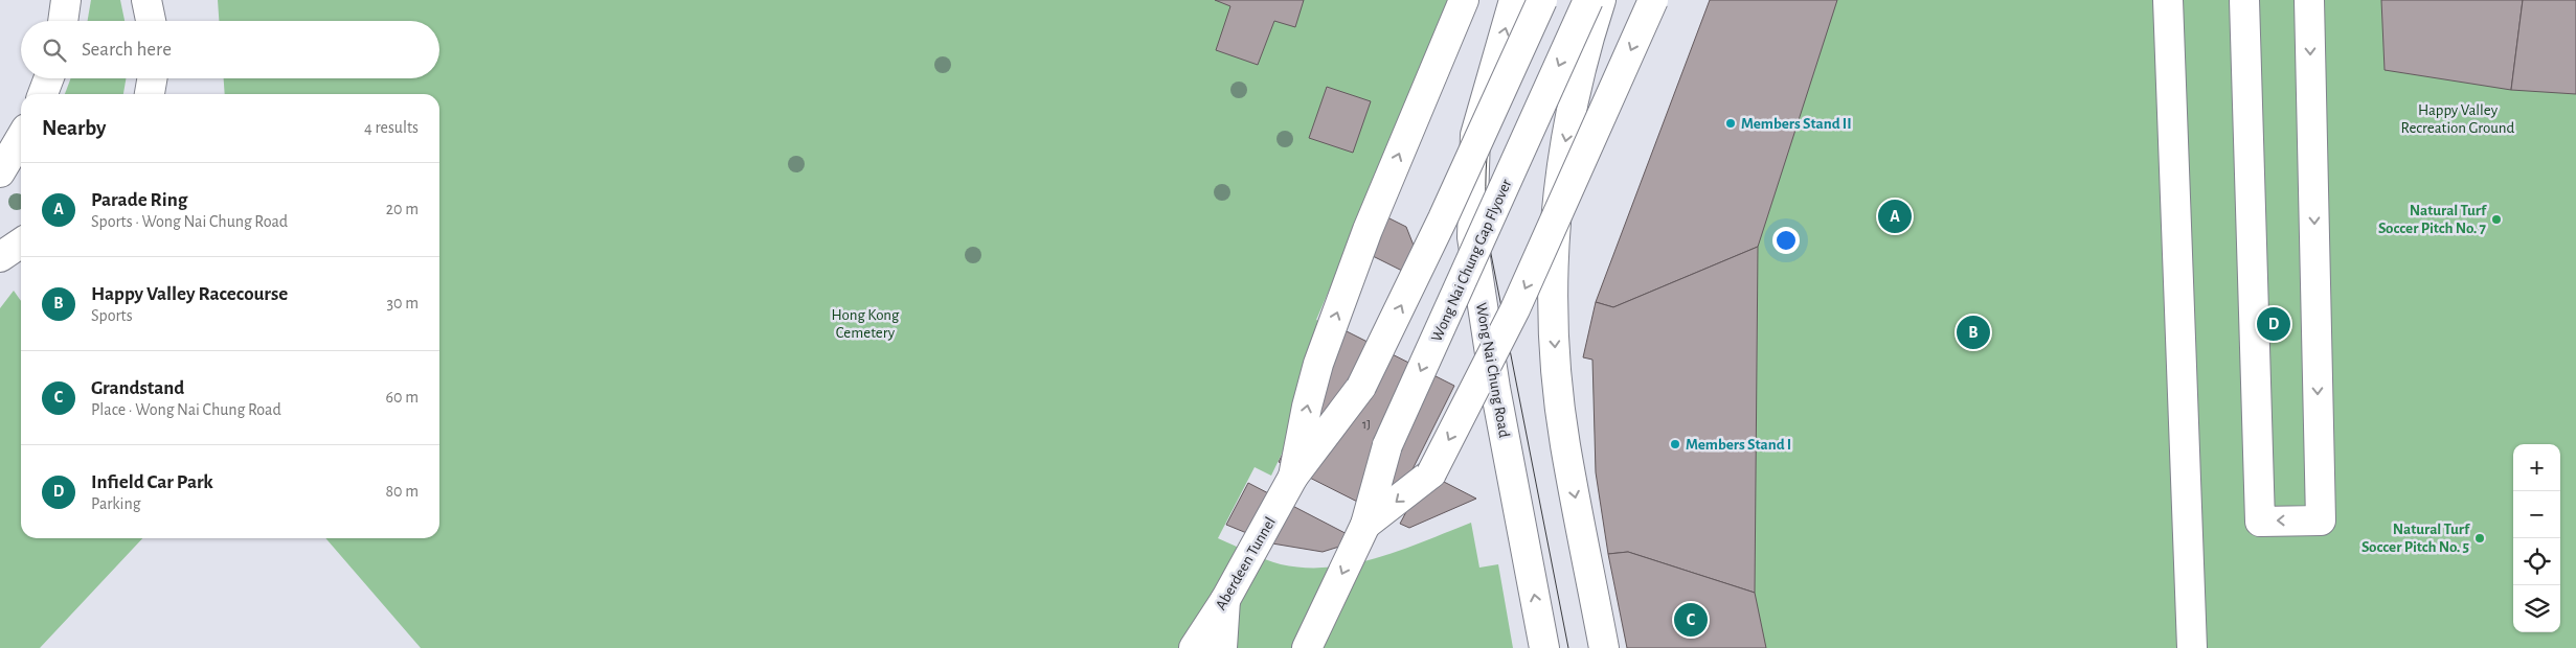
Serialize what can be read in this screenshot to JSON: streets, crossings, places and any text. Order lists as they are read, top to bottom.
{
  "streets": {
    "main road": ["Wong Nai Chung Gap Flyover", "Wong Nai Chung Road", "Aberdeen Tunnel"]
  },
  "parks": ["Happy Valley Recreation Ground", "Hong Kong Cemetery"],
  "places": [
    "Members Stand II",
    "Natural Turf Soccer Pitch No. 7",
    "Members Stand I",
    "Natural Turf Soccer Pitch No. 5"
  ],
  "house_numbers": ["1J"],
  "page": {
    "search": "Search here",
    "heading": ["Nearby", "4 results"],
    "list": [
      {
        "mark": "A",
        "name": "Parade Ring",
        "note": "Sports · Wong Nai Chung Road",
        "value": "20 m"
      },
      {
        "mark": "B",
        "name": "Happy Valley Racecourse",
        "note": "Sports",
        "value": "30 m"
      },
      {
        "mark": "C",
        "name": "Grandstand",
        "note": "Place · Wong Nai Chung Road",
        "value": "60 m"
      },
      {
        "mark": "D",
        "name": "Infield Car Park",
        "note": "Parking",
        "value": "80 m"
      }
    ],
    "pins": [
      "A",
      "D",
      "B",
      "C"
    ],
    "map_buttons": ["+", "−"]
  }
}
